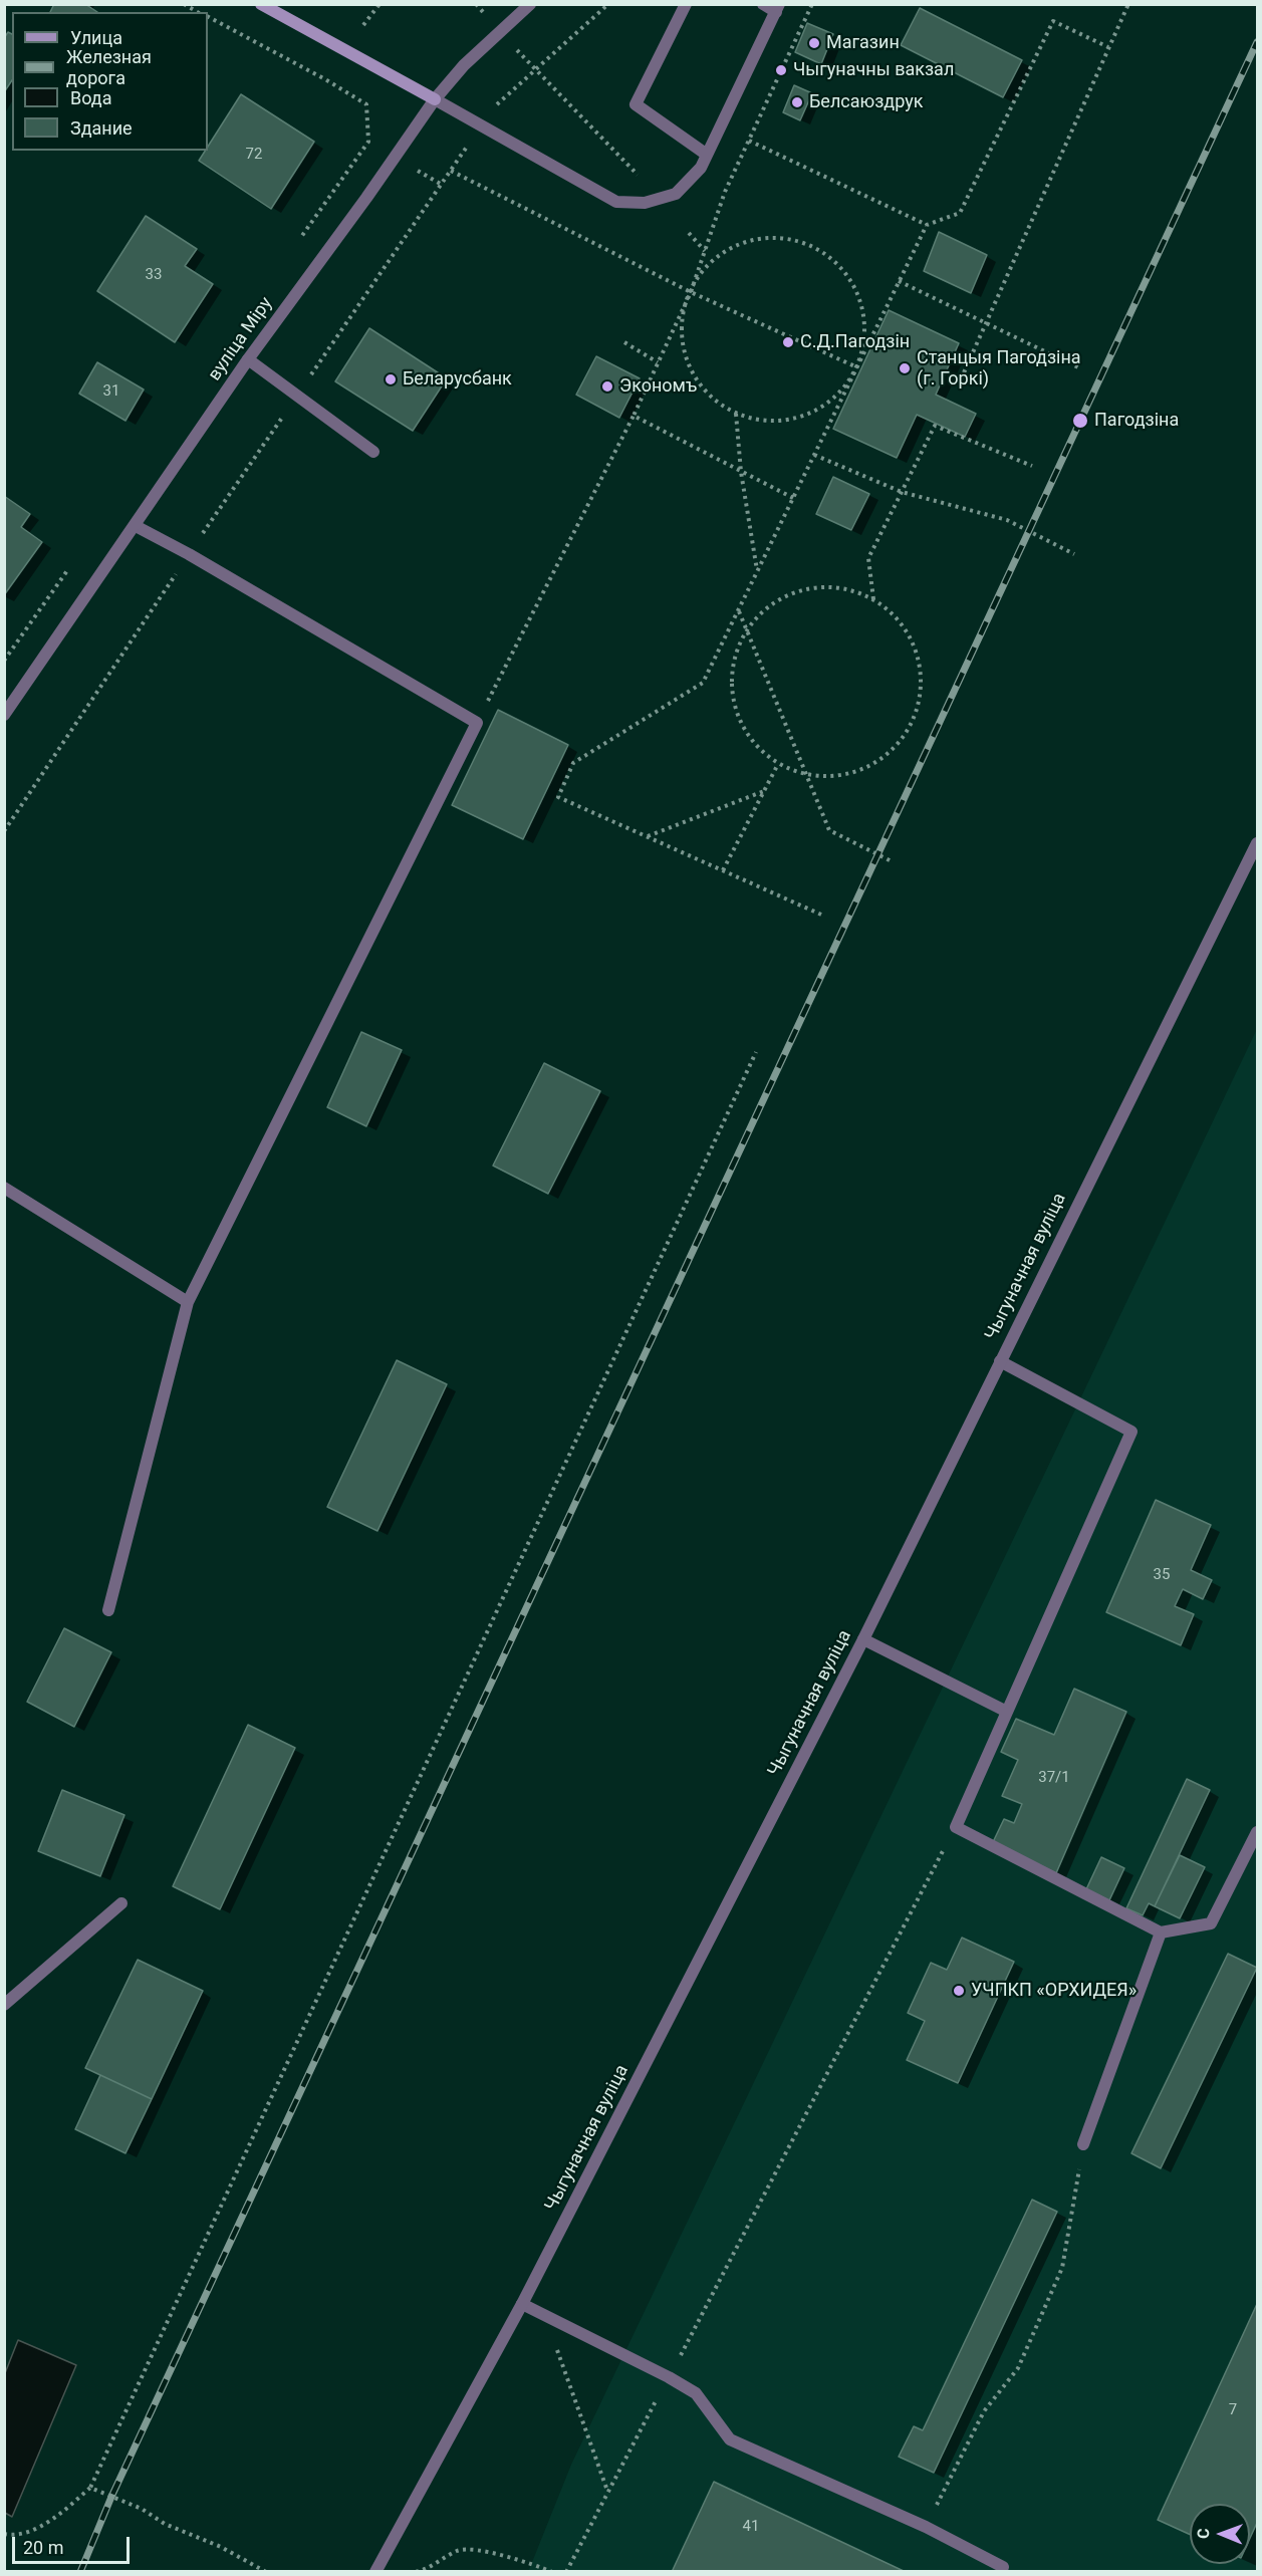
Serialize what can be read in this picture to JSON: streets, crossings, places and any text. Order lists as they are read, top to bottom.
{
  "streets": {
    "street": ["вуліца Міру", "Чыгуначная вуліца"]
  },
  "places": [
    "Магазин",
    "Чыгуначны вакзал",
    "Белсаюздрук",
    "С.Д.Пагодзін",
    "Станцыя Пагодзіна (г. Горкі)",
    "Беларусбанк",
    "Экономъ",
    "Пагодзіна",
    "УЧПКП «ОРХИДЕЯ»"
  ],
  "house_numbers": [
    "72",
    "33",
    "31",
    "35",
    "37/1",
    "7",
    "41"
  ],
  "legend": [
    "Улица",
    "Железная дорога",
    "Вода",
    "Здание"
  ],
  "scale_bar": "20 m",
  "north": "left"
}
